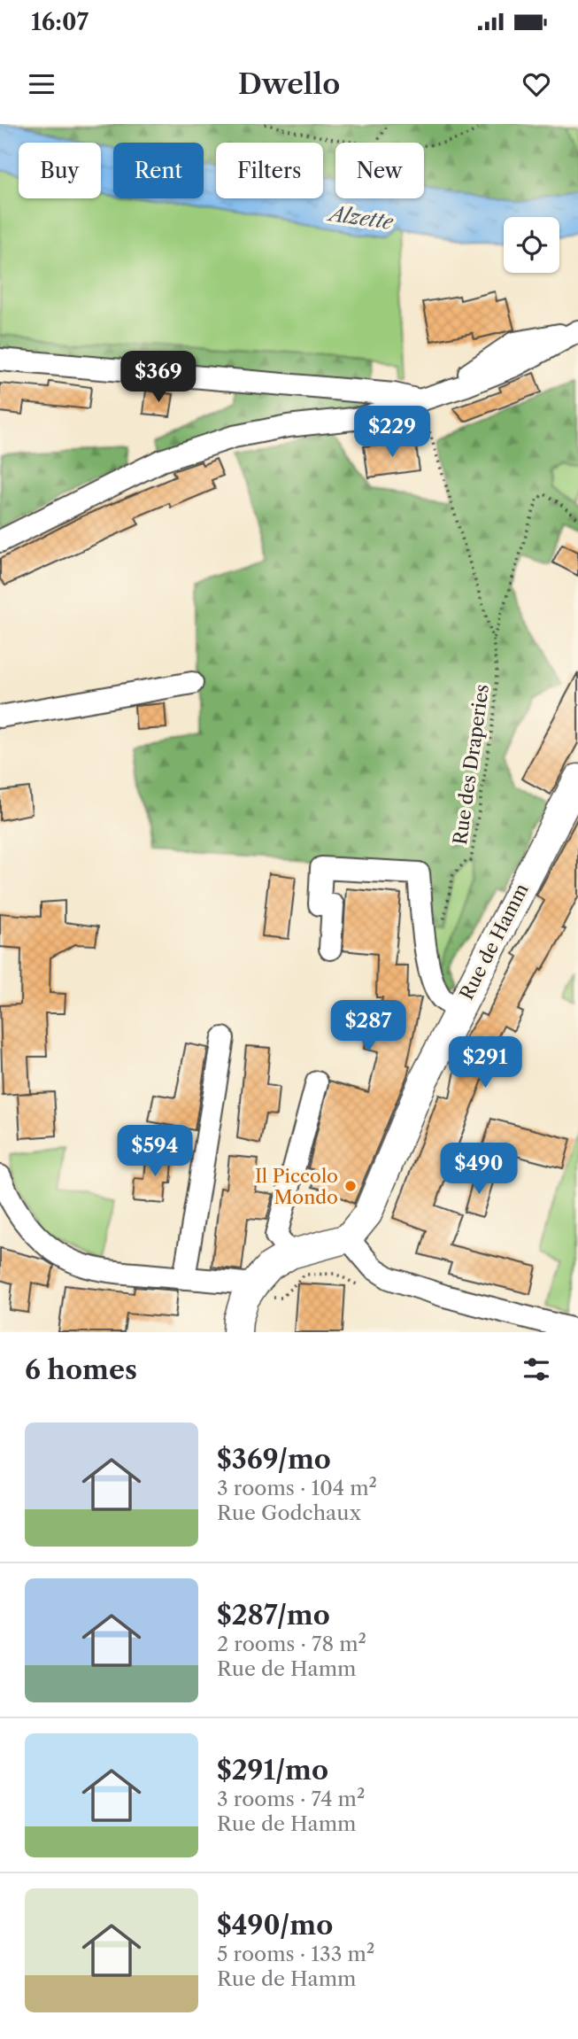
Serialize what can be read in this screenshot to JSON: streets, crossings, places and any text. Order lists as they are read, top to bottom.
{
  "streets": {
    "main road": ["Rue de Hamm"],
    "path": ["Rue des Draperies"]
  },
  "water": ["Alzette"],
  "places": ["Il Piccolo Mondo"],
  "page": {
    "status": "16:07",
    "header": "Dwello",
    "chip": [
      "Buy",
      "Rent",
      "Filters",
      "New"
    ],
    "price": [
      "$369",
      "$229",
      "$287",
      "$291",
      "$594",
      "$490"
    ],
    "heading": "6 homes",
    "list": [
      {
        "name": "$369/mo",
        "note": "3 rooms · 104 m² · Rue Godchaux"
      },
      {
        "name": "$287/mo",
        "note": "2 rooms · 78 m² · Rue de Hamm"
      },
      {
        "name": "$291/mo",
        "note": "3 rooms · 74 m² · Rue de Hamm"
      },
      {
        "name": "$490/mo",
        "note": "5 rooms · 133 m² · Rue de Hamm"
      }
    ]
  }
}
